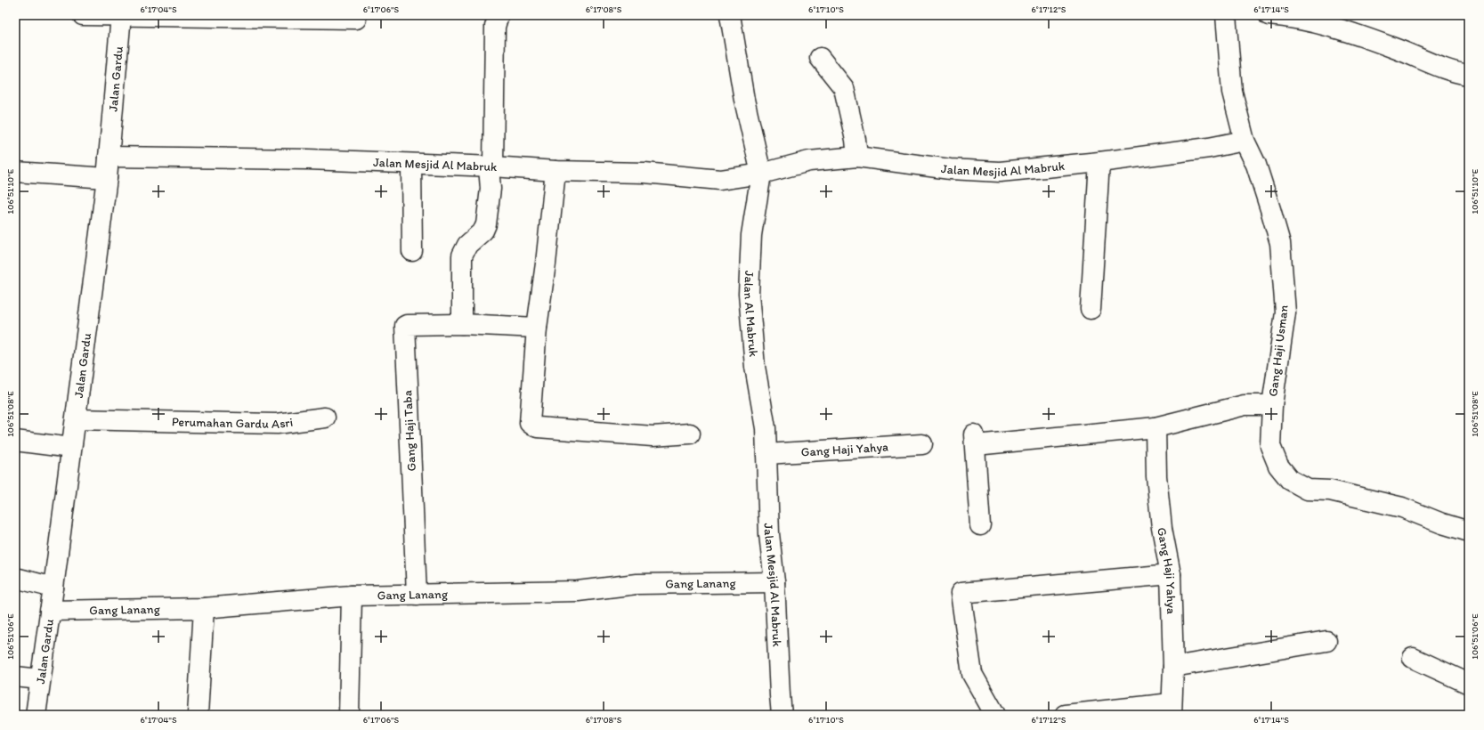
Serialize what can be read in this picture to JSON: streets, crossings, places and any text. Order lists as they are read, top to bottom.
{
  "streets": {
    "street": [
      "Jalan Gardu",
      "Jalan Mesjid Al Mabruk",
      "Jalan Al Mabruk",
      "Gang Haji Usman",
      "Perumahan Gardu Asri",
      "Gang Haji Taba",
      "Gang Haji Yahya",
      "Gang Lanang"
    ]
  },
  "crossings": [
    ["Jalan Gardu", "Jalan Mesjid Al Mabruk"],
    ["Jalan Gardu", "Perumahan Gardu Asri"],
    ["Jalan Gardu", "Gang Lanang"],
    ["Jalan Mesjid Al Mabruk", "Jalan Al Mabruk"],
    ["Jalan Mesjid Al Mabruk", "Gang Haji Usman"],
    ["Jalan Mesjid Al Mabruk", "Gang Haji Yahya"],
    ["Jalan Mesjid Al Mabruk", "Gang Lanang"],
    ["Jalan Al Mabruk", "Gang Haji Yahya"],
    ["Gang Haji Taba", "Gang Lanang"]
  ],
  "coordinates": [
    "6°17'04\"S",
    "6°17'06\"S",
    "6°17'08\"S",
    "6°17'10\"S",
    "6°17'12\"S",
    "6°17'14\"S",
    "106°51'10\"E",
    "106°51'08\"E",
    "106°51'06\"E"
  ]
}
